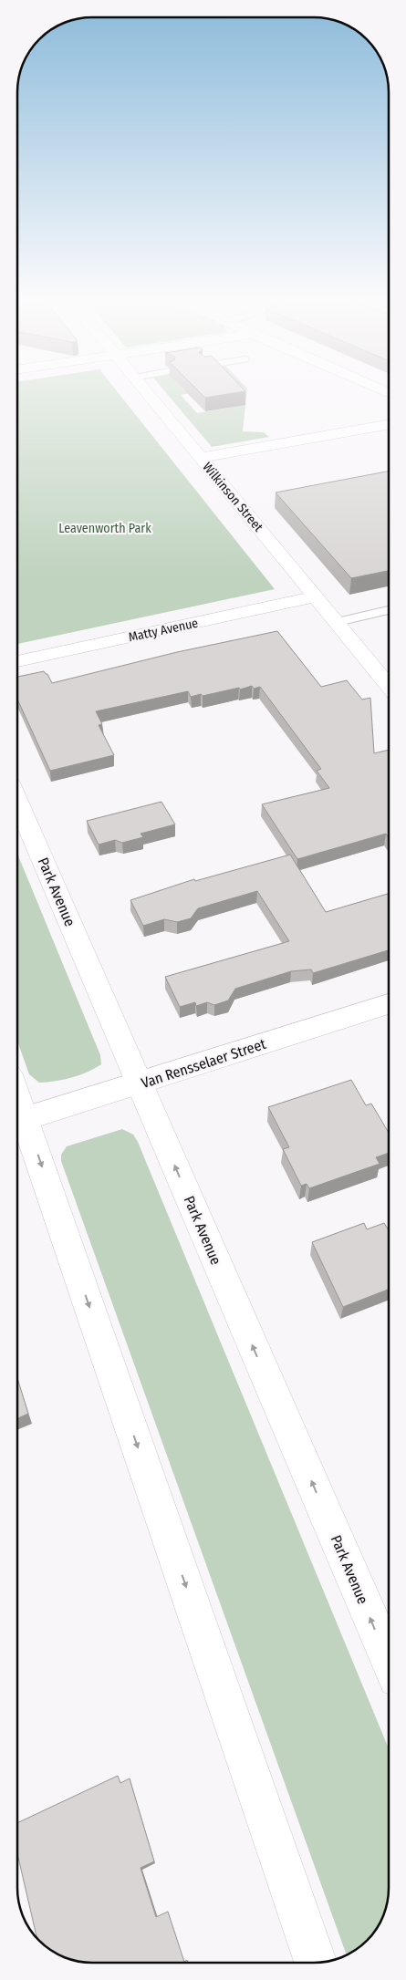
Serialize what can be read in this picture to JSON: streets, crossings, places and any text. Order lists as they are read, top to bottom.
{
  "streets": {
    "street": [
      "Wilkinson Street",
      "Matty Avenue",
      "Park Avenue",
      "Van Rensselaer Street"
    ]
  },
  "crossings": [
    ["Wilkinson Street", "Matty Avenue"],
    ["Park Avenue", "Van Rensselaer Street"]
  ],
  "parks": ["Leavenworth Park"]
}
